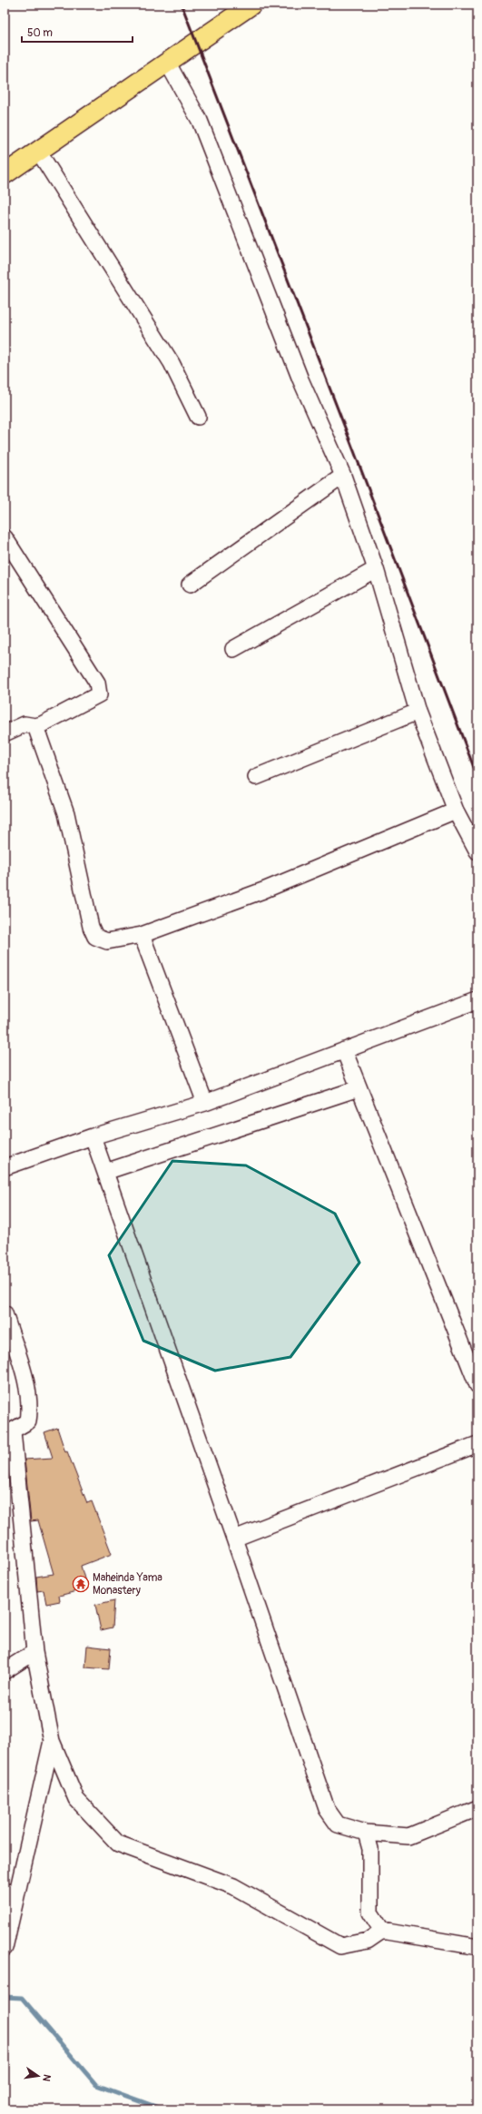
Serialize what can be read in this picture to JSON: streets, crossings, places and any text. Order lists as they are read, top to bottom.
{
  "places": {
    "temple": ["Maheinda Yama Monastery"]
  },
  "scale_bar": "50 m",
  "north": "right"
}
